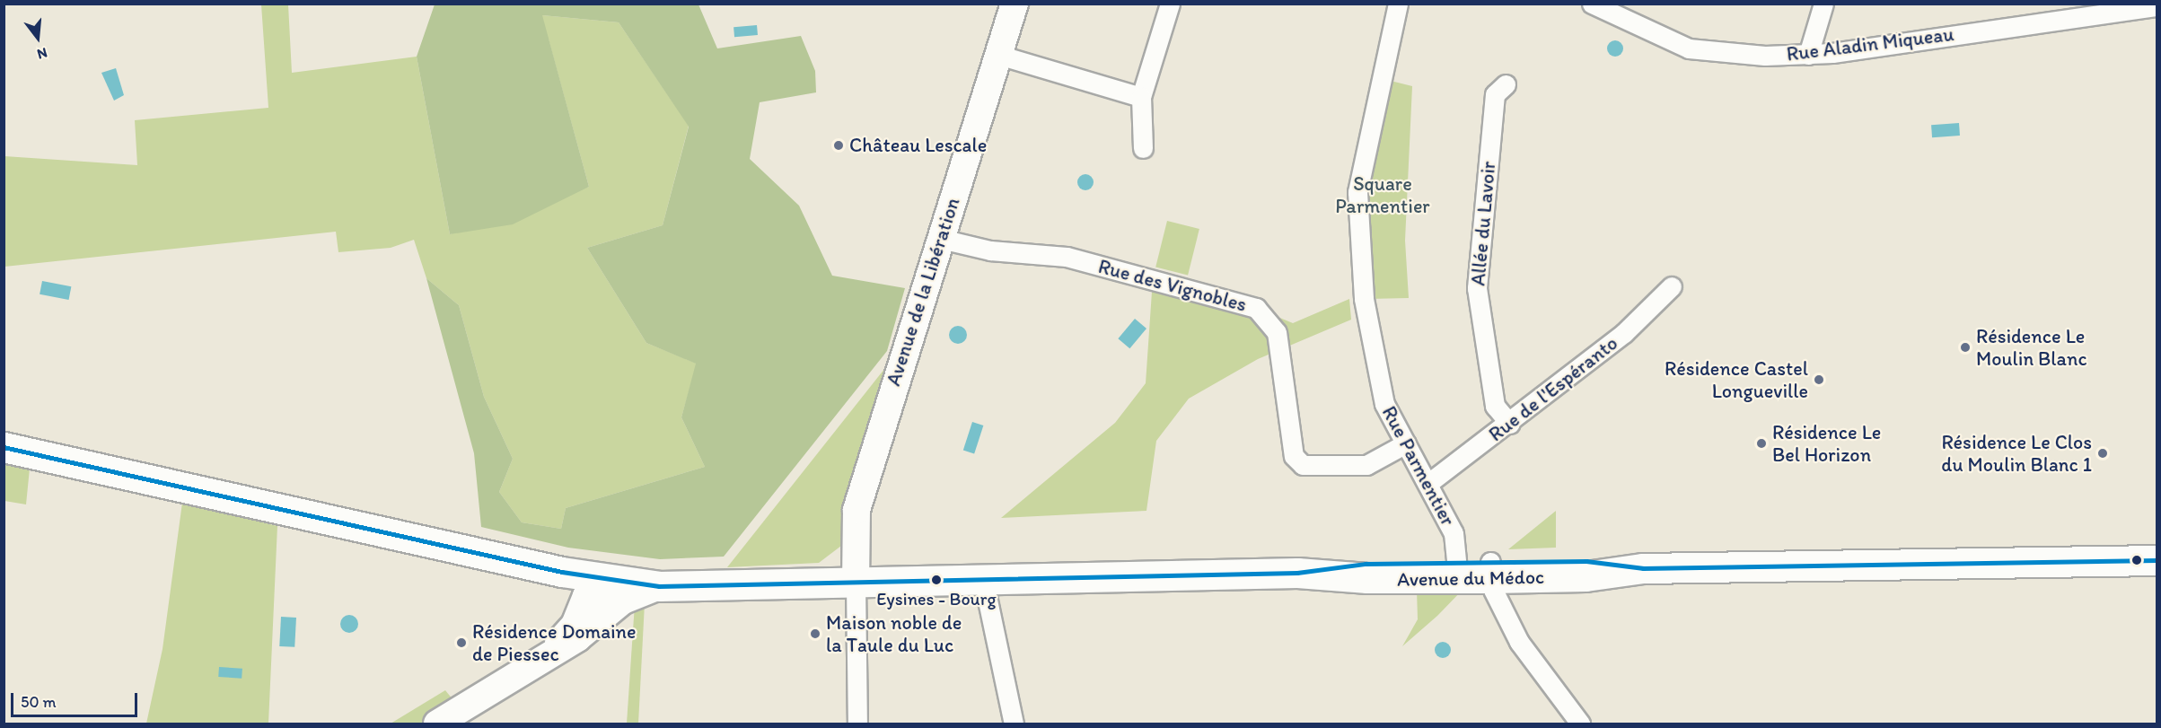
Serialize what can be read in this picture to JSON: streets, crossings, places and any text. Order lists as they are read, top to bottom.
{
  "streets": {
    "main road": ["Avenue du Médoc"],
    "street": [
      "Rue Aladin Miqueau",
      "Allée du Lavoir",
      "Rue des Vignobles",
      "Avenue de la Libération",
      "Rue de l'Espéranto",
      "Rue Parmentier"
    ]
  },
  "crossings": [
    ["Allée du Lavoir", "Rue de l'Espéranto"],
    ["Rue des Vignobles", "Avenue de la Libération"],
    ["Rue des Vignobles", "Rue Parmentier"],
    ["Avenue de la Libération", "Avenue du Médoc"],
    ["Rue de l'Espéranto", "Rue Parmentier"],
    ["Rue Parmentier", "Avenue du Médoc"]
  ],
  "parks": ["Square Parmentier"],
  "places": [
    "Château Lescale",
    "Résidence Le Moulin Blanc",
    "Résidence Castel Longueville",
    "Résidence Le Bel Horizon",
    "Résidence Le Clos du Moulin Blanc 1",
    "Eysines - Bourg",
    "Maison noble de la Taule du Luc",
    "Résidence Domaine de Piessec"
  ],
  "scale_bar": "50 m",
  "north": "bottom"
}
